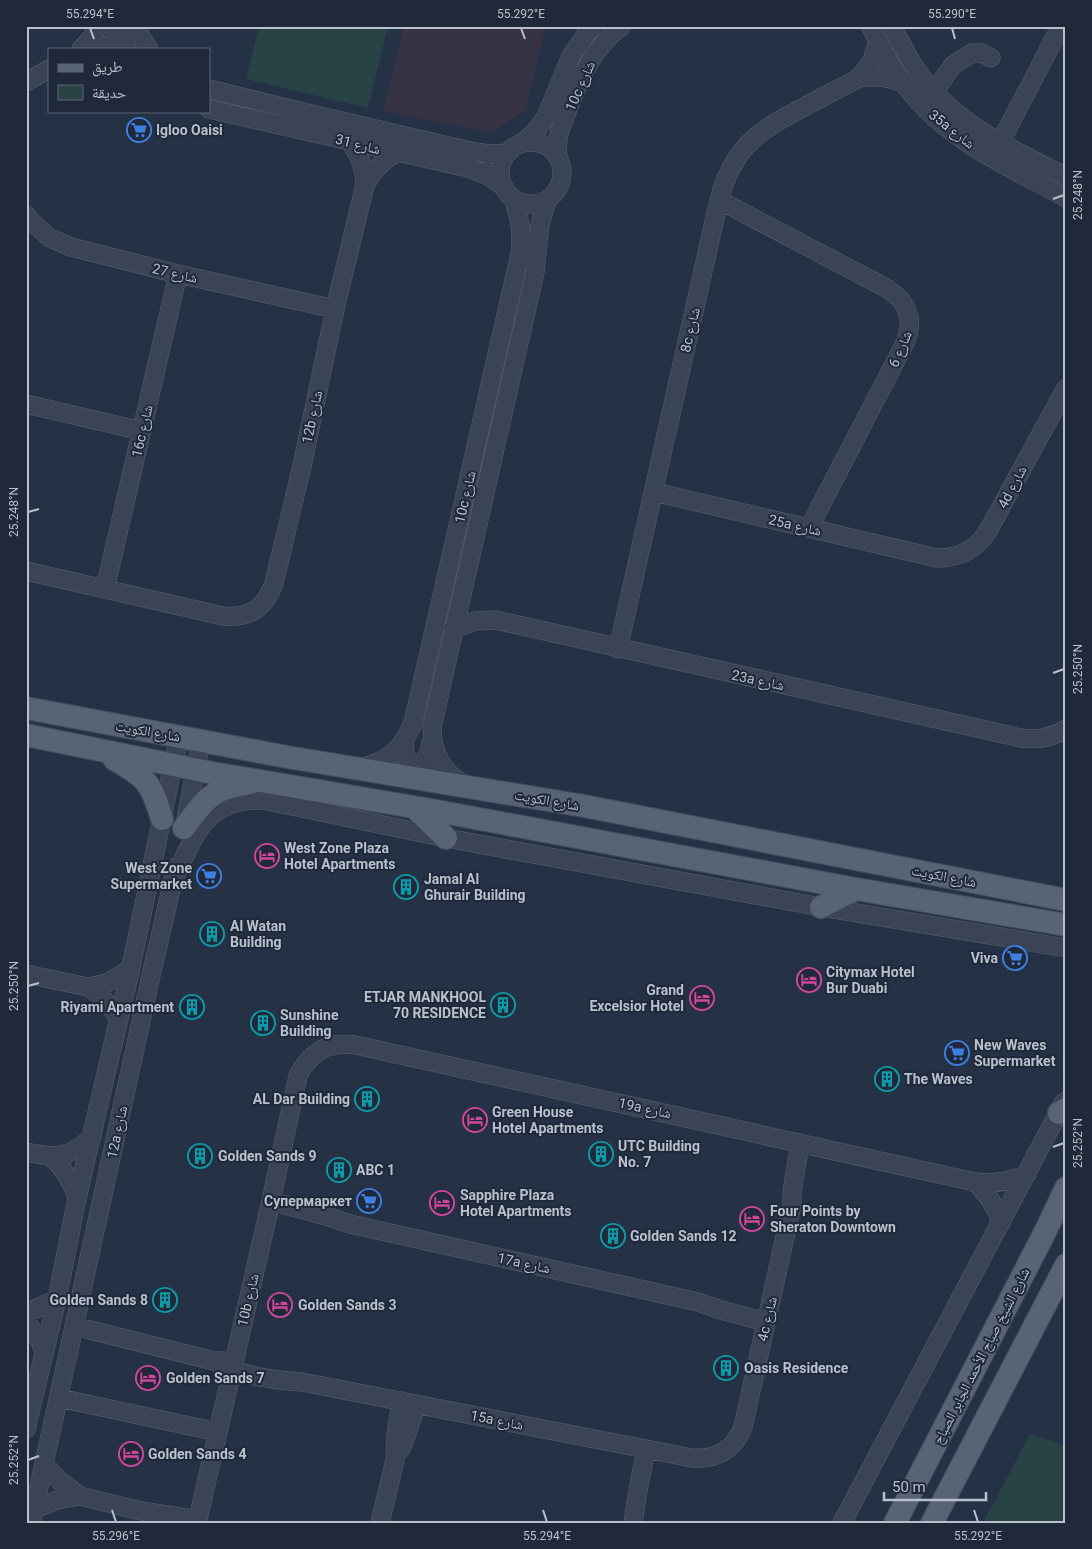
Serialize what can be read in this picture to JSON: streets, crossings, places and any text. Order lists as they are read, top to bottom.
{
  "streets": {
    "main road": ["شارع الكويت", "شارع الشيخ صباح الأحمد الجابر الصباح"],
    "street": [
      "10c شارع",
      "35a شارع",
      "شارع 31",
      "شارع 27",
      "8c شارع",
      "شارع 6",
      "12b شارع",
      "16c شارع",
      "4d شارع",
      "25a شارع",
      "23a شارع",
      "19a شارع",
      "12a شارع",
      "17a شارع",
      "10b شارع",
      "4c شارع",
      "15a شارع"
    ]
  },
  "crossings": [
    ["10c شارع", "شارع 31"],
    ["10c شارع", "23a شارع"],
    ["10c شارع", "شارع الكويت"],
    ["35a شارع", "8c شارع"],
    ["شارع 31", "12b شارع"],
    ["شارع 27", "12b شارع"],
    ["شارع 27", "16c شارع"],
    ["8c شارع", "شارع 6"],
    ["8c شارع", "25a شارع"],
    ["8c شارع", "23a شارع"],
    ["شارع 6", "25a شارع"],
    ["12b شارع", "16c شارع"],
    ["4d شارع", "25a شارع"],
    ["شارع الكويت", "12a شارع"],
    ["19a شارع", "10b شارع"],
    ["19a شارع", "4c شارع"],
    ["12a شارع", "15a شارع"],
    ["17a شارع", "10b شارع"],
    ["17a شارع", "4c شارع"],
    ["10b شارع", "15a شارع"],
    ["4c شارع", "15a شارع"]
  ],
  "places": {
    "supermarket": [
      "Igloo Oaisi",
      "West Zone Supermarket",
      "Viva",
      "New Waves Supermarket",
      "Супермаркет"
    ],
    "hotel": [
      "West Zone Plaza Hotel Apartments",
      "Citymax Hotel Bur Duabi",
      "Grand Excelsior Hotel",
      "Green House Hotel Apartments",
      "Sapphire Plaza Hotel Apartments",
      "Four Points by Sheraton Downtown",
      "Golden Sands 3",
      "Golden Sands 7",
      "Golden Sands 4"
    ],
    "building": [
      "Jamal Al Ghurair Building",
      "Al Watan Building",
      "ETJAR MANKHOOL 70 RESIDENCE",
      "Riyami Apartment",
      "Sunshine Building",
      "The Waves",
      "AL Dar Building",
      "UTC Building No. 7",
      "Golden Sands 9",
      "ABC 1",
      "Golden Sands 12",
      "Golden Sands 8",
      "Oasis Residence"
    ]
  },
  "legend": ["طريق", "حديقة"],
  "scale_bar": "50 m",
  "coordinates": [
    "55.294°E",
    "55.292°E",
    "55.290°E",
    "25.248°N",
    "25.250°N",
    "25.252°N",
    "55.296°E"
  ]
}
